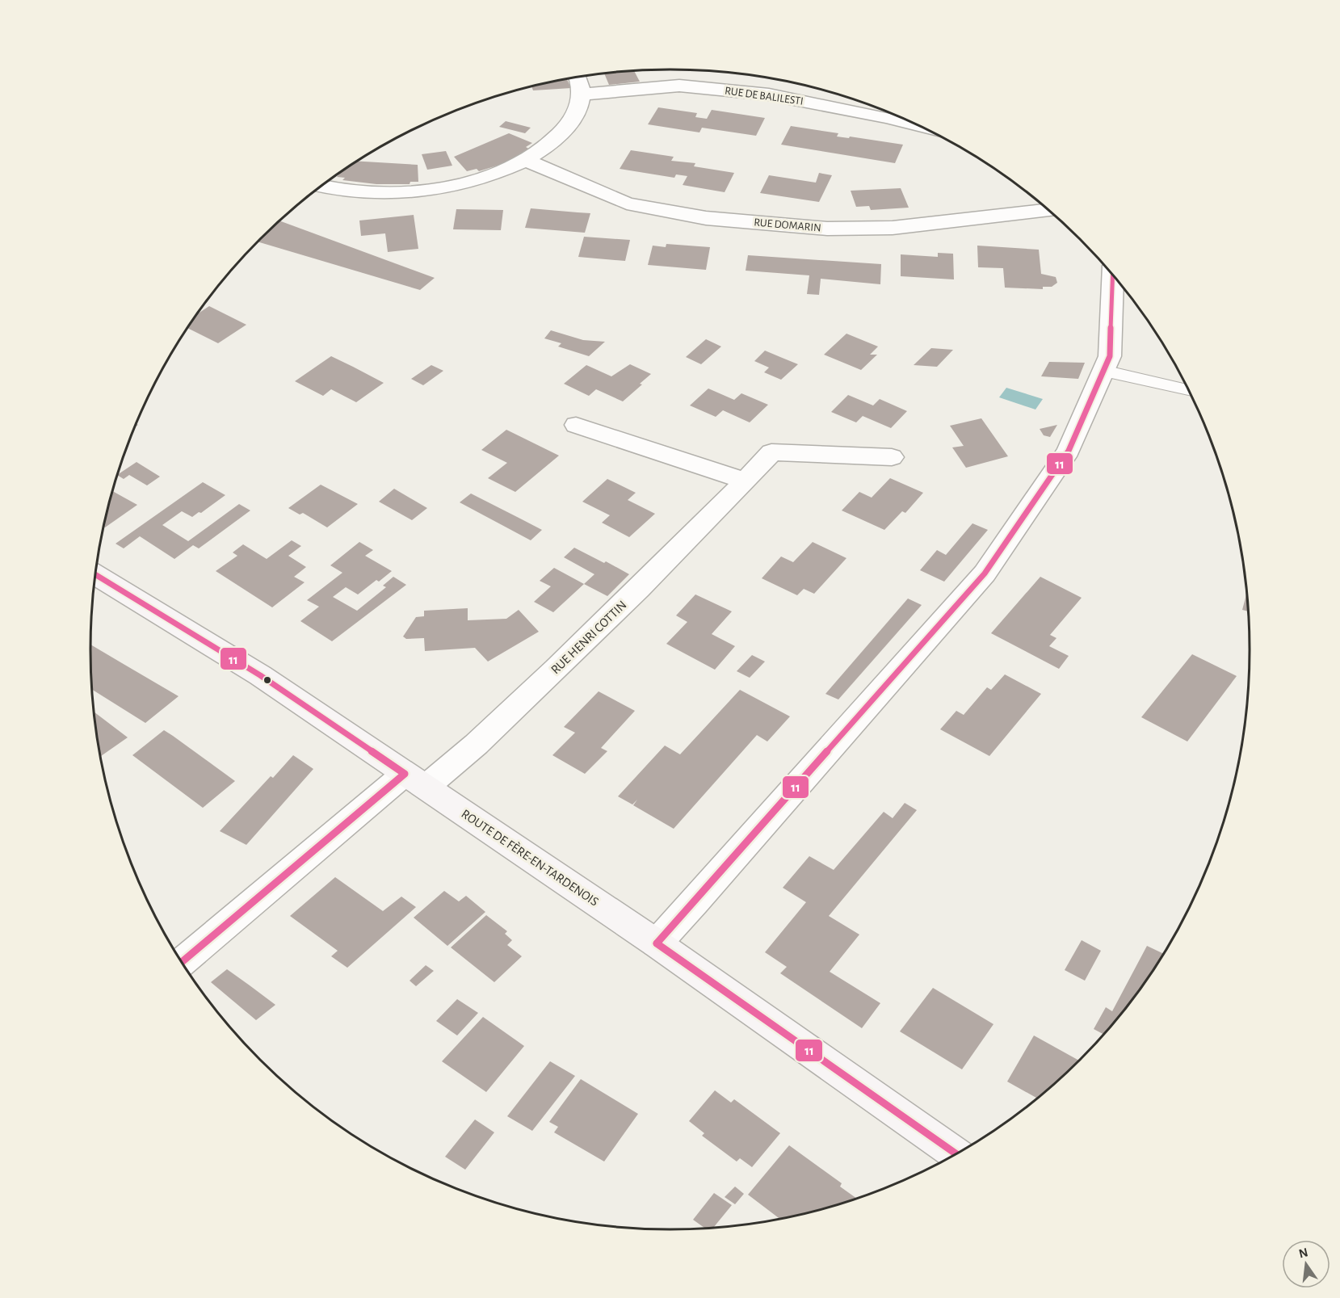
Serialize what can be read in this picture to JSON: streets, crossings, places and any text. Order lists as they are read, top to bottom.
{
  "streets": {
    "main road": ["ROUTE DE FÈRE-EN-TARDENOIS"],
    "street": ["RUE DE BALILESTI", "RUE DOMARIN", "RUE HENRI COTTIN"]
  },
  "crossings": [
    ["RUE HENRI COTTIN", "ROUTE DE FÈRE-EN-TARDENOIS"]
  ],
  "lines": ["transit line 11"],
  "north": "top"
}
